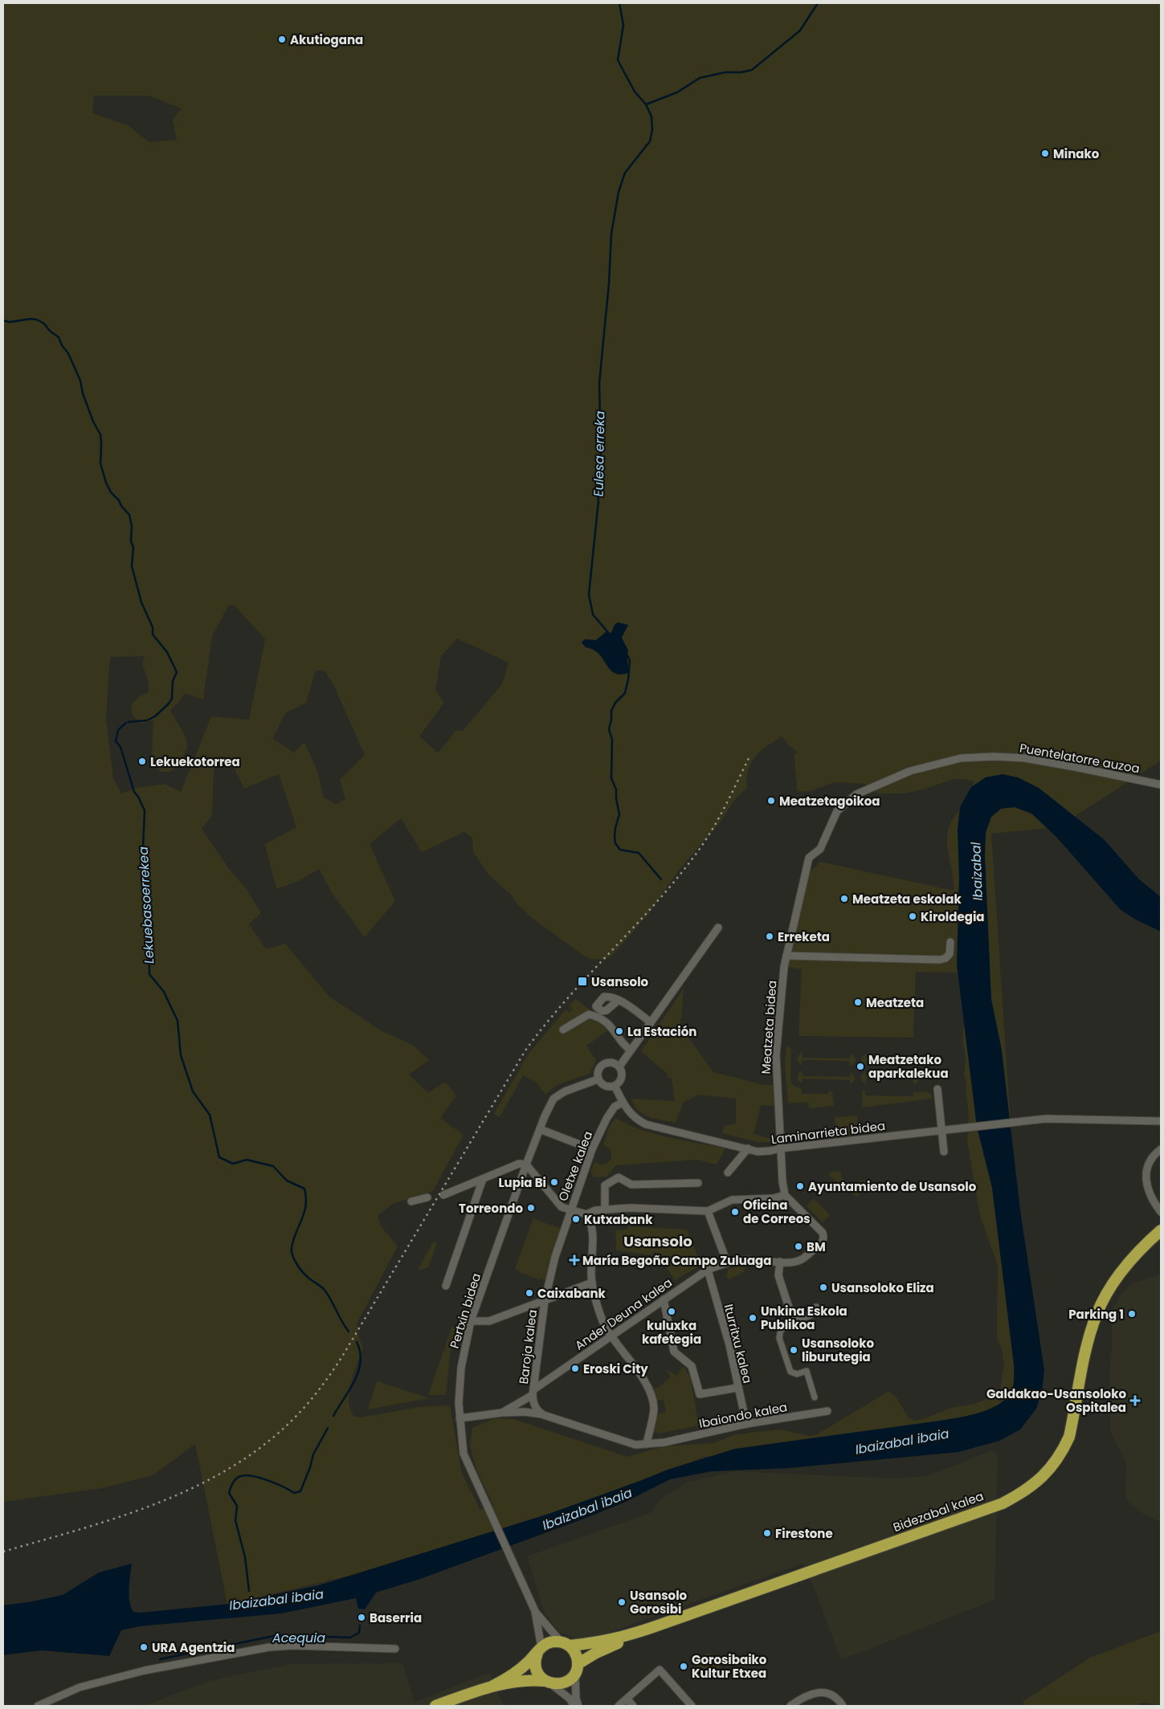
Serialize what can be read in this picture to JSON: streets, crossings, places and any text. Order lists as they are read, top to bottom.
{
  "streets": {
    "highway": ["Bidezabal kalea"],
    "street": [
      "Puentelatorre auzoa",
      "Meatzeta bidea",
      "Laminarrieta bidea",
      "Oletxe kalea",
      "Pertxin bidea",
      "Ander Deuna kalea",
      "Iturritxu kalea",
      "Baroja kalea",
      "Ibaiondo kalea"
    ]
  },
  "crossings": [
    ["Puentelatorre auzoa", "Meatzeta bidea"],
    ["Meatzeta bidea", "Laminarrieta bidea"],
    ["Laminarrieta bidea", "Oletxe kalea"],
    ["Laminarrieta bidea", "Pertxin bidea"],
    ["Oletxe kalea", "Baroja kalea"],
    ["Ander Deuna kalea", "Iturritxu kalea"],
    ["Ander Deuna kalea", "Baroja kalea"],
    ["Iturritxu kalea", "Ibaiondo kalea"]
  ],
  "districts": ["Usansolo"],
  "water": [
    "Eulesa erreka",
    "Ibaizabal",
    "Lekuebasoerrekea",
    "Ibaizabal ibaia",
    "Acequia"
  ],
  "places": {
    "other": [
      "Akutiogana",
      "Minako",
      "Lekuekotorrea",
      "Meatzetagoikoa",
      "Meatzeta eskolak",
      "Kiroldegia",
      "Erreketa",
      "Meatzeta",
      "La Estación",
      "Meatzetako aparkalekua",
      "Lupia Bi",
      "Ayuntamiento de Usansolo",
      "Torreondo",
      "Oficina de Correos",
      "Kutxabank",
      "BM",
      "Usansoloko Eliza",
      "Caixabank",
      "kuluxka kafetegia",
      "Parking 1",
      "Unkina Eskola Publikoa",
      "Usansoloko liburutegia",
      "Eroski City",
      "Firestone",
      "Usansolo Gorosibi",
      "Baserria",
      "URA Agentzia",
      "Gorosibaiko Kultur Etxea"
    ],
    "transit": ["Usansolo"],
    "health": ["María Begoña Campo Zuluaga", "Galdakao-Usansoloko Ospitalea"]
  }
}
